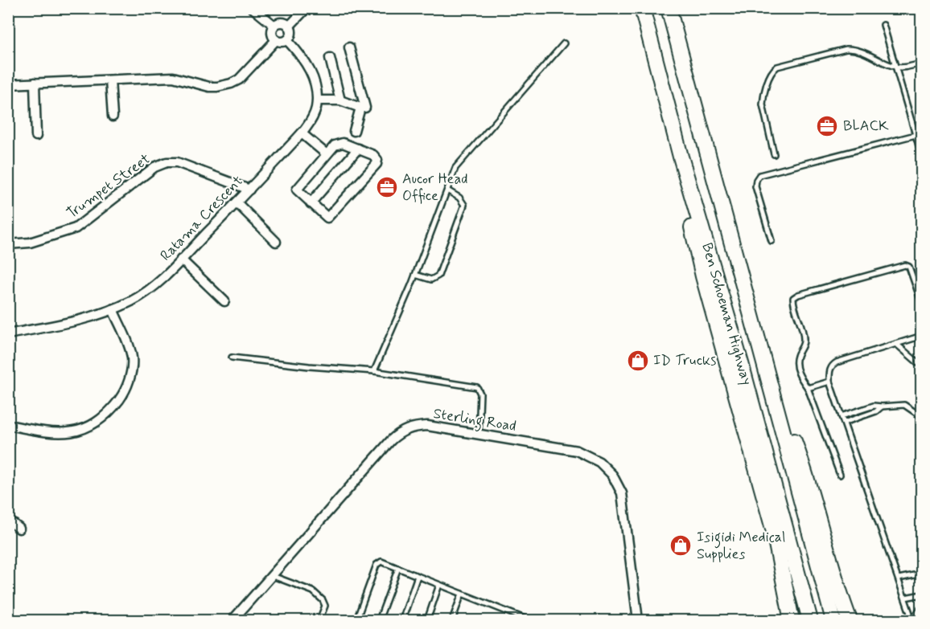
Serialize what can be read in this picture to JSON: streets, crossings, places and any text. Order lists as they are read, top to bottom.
{
  "streets": {
    "highway": ["Ben Schoeman Highway"],
    "street": ["Trumpet Street", "Ratama Crescent", "Sterling Road"]
  },
  "crossings": [
    ["Trumpet Street", "Ratama Crescent"]
  ],
  "places": {
    "office": ["BLACK", "Aucor Head Office"],
    "shop": ["ID Trucks", "Isigidi Medical Supplies"]
  }
}
